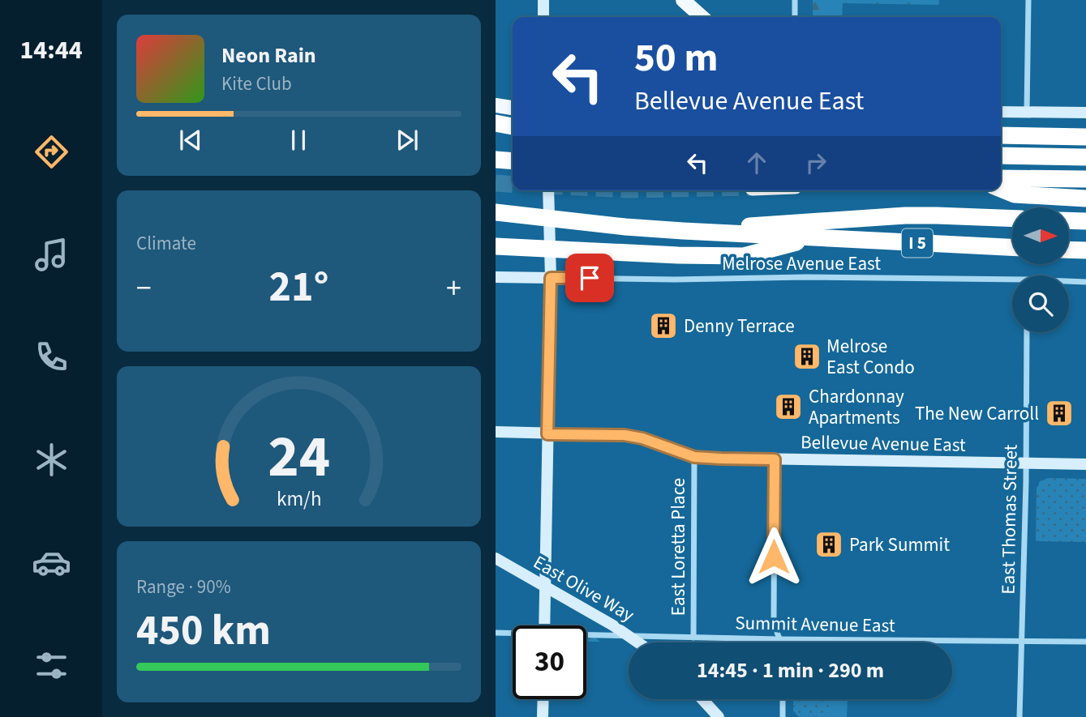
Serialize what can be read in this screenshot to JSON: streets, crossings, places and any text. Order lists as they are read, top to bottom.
{
  "streets": {
    "highway": ["I 5"],
    "main road": ["Bellevue Avenue East", "East Olive Way"],
    "street": [
      "Melrose Avenue East",
      "East Thomas Street",
      "East Loretta Place",
      "Summit Avenue East"
    ]
  },
  "crossings": [
    ["Bellevue Avenue East", "East Thomas Street"],
    ["Bellevue Avenue East", "East Loretta Place"],
    ["East Thomas Street", "Summit Avenue East"],
    ["East Loretta Place", "Summit Avenue East"],
    ["East Olive Way", "Summit Avenue East"]
  ],
  "places": {
    "building": [
      "Denny Terrace",
      "Melrose East Condo",
      "Chardonnay Apartments",
      "The New Carroll",
      "Park Summit"
    ]
  },
  "north": "right",
  "page": {
    "tabs": "14:44",
    "turn": ["50 m", "Bellevue Avenue East"],
    "song": ["Neon Rain", "Kite Club"],
    "tile": [
      "Climate",
      ["Range · 90%", "450 km"]
    ],
    "heat": ["−", "21°", "+"],
    "limit": "30",
    "trip": "14:45 · 1 min · 290 m",
    "gauge": ["24", "km/h"]
  }
}
